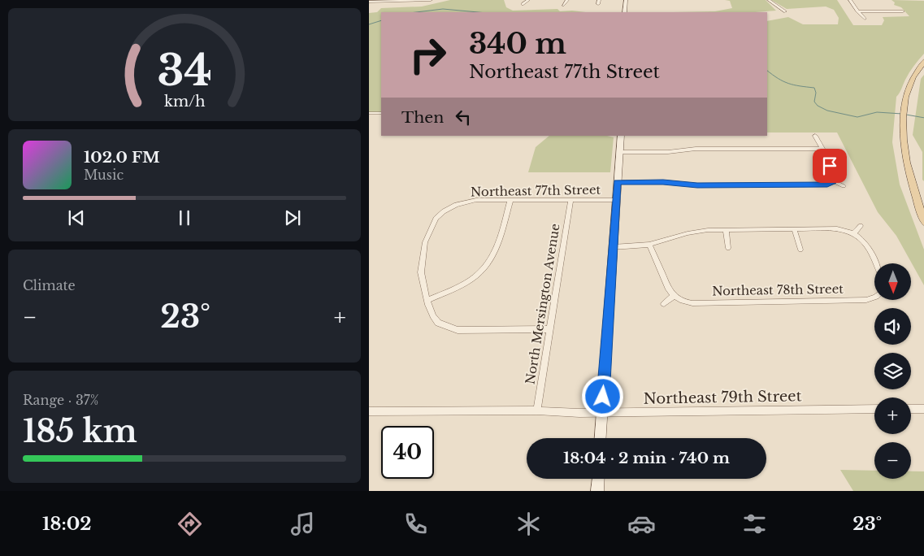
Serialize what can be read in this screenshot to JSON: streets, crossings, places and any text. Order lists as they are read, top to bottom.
{
  "streets": {
    "street": [
      "Northeast 77th Street",
      "Northeast 78th Street",
      "North Mersington Avenue",
      "Northeast 79th Street"
    ]
  },
  "crossings": [
    ["Northeast 77th Street", "North Mersington Avenue"],
    ["North Mersington Avenue", "Northeast 79th Street"]
  ],
  "north": "bottom",
  "page": {
    "turn": ["340 m", "Northeast 77th Street"],
    "then": "Then",
    "song": ["102.0 FM", "Music"],
    "tile": [
      "Climate",
      ["Range · 37%", "185 km"]
    ],
    "map_buttons": ["+", "−"],
    "heat": ["−", "23°", "+"],
    "limit": "40",
    "trip": "18:04 · 2 min · 740 m",
    "tabs": ["18:02", "23°"],
    "gauge": ["34", "km/h"]
  }
}
